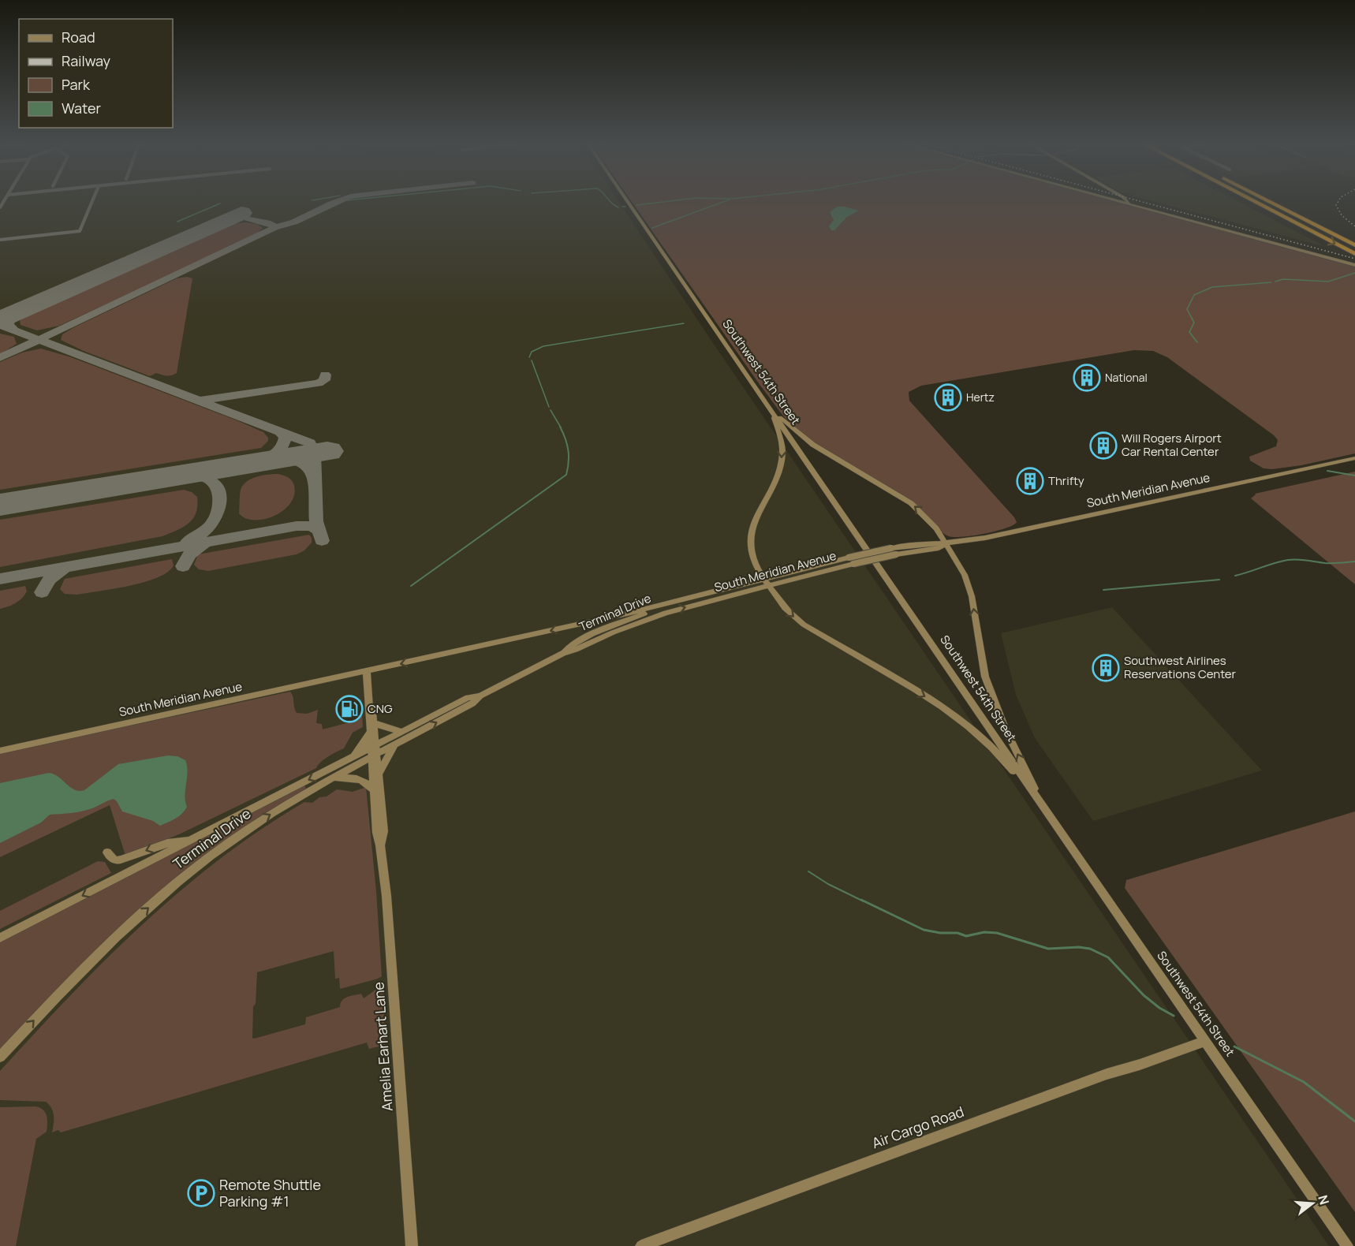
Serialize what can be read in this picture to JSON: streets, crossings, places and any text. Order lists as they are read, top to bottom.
{
  "streets": {
    "main road": [
      "Southwest 54th Street",
      "South Meridian Avenue",
      "Terminal Drive",
      "Amelia Earhart Lane",
      "Air Cargo Road"
    ]
  },
  "crossings": [
    ["Southwest 54th Street", "Air Cargo Road"],
    ["South Meridian Avenue", "Terminal Drive"],
    ["South Meridian Avenue", "Amelia Earhart Lane"],
    ["Terminal Drive", "Amelia Earhart Lane"]
  ],
  "places": {
    "building": [
      "National",
      "Hertz",
      "Will Rogers Airport Car Rental Center",
      "Thrifty",
      "Southwest Airlines Reservations Center"
    ],
    "fuel station": ["CNG"],
    "parking": ["Remote Shuttle Parking #1"]
  },
  "legend": [
    "Road",
    "Railway",
    "Park",
    "Water"
  ],
  "north": "right"
}
